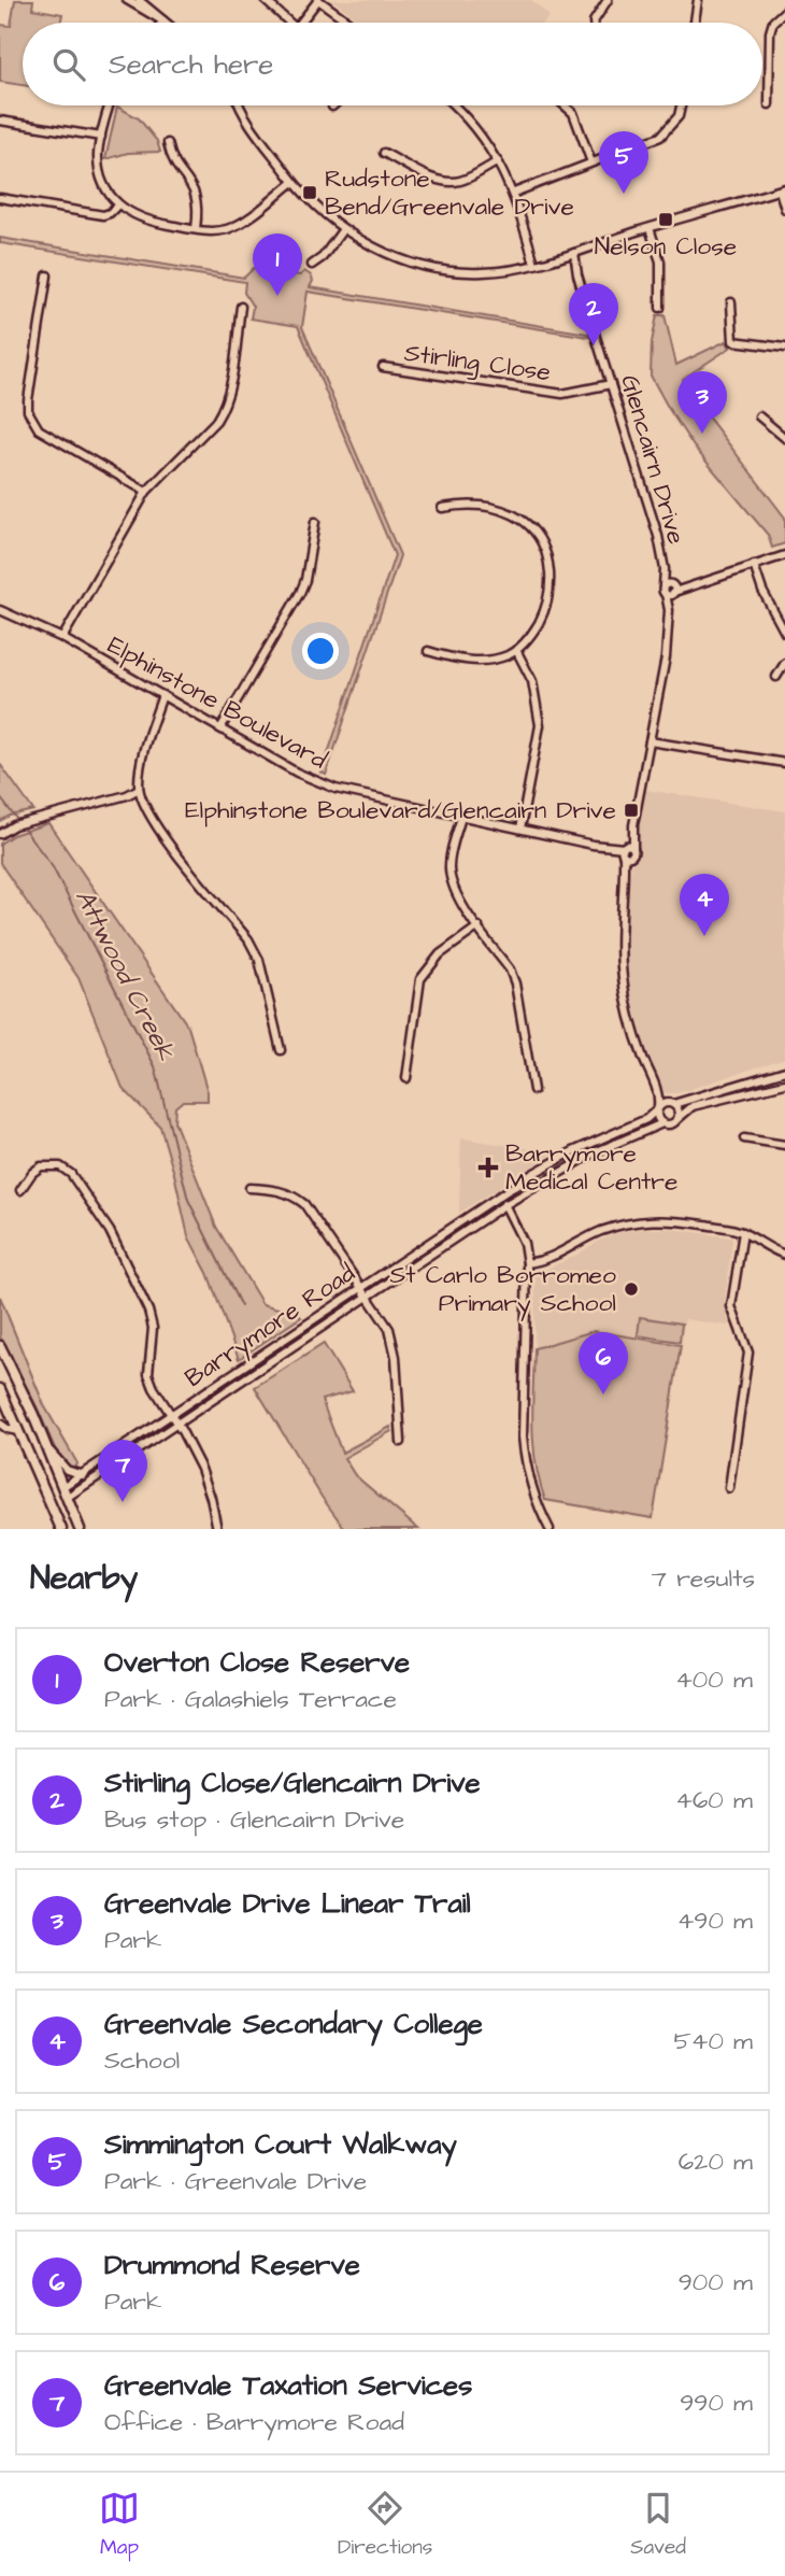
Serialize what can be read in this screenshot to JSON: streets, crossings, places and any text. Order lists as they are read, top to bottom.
{
  "streets": {
    "street": [
      "Stirling Close",
      "Glencairn Drive",
      "Elphinstone Boulevard",
      "Barrymore Road"
    ]
  },
  "crossings": [
    ["Stirling Close", "Glencairn Drive"],
    ["Glencairn Drive", "Elphinstone Boulevard"],
    ["Glencairn Drive", "Barrymore Road"]
  ],
  "water": ["Attwood Creek"],
  "places": {
    "transit": ["Rudstone Bend/Greenvale Drive", "Nelson Close", "Elphinstone Boulevard/Glencairn Drive"],
    "health": ["Barrymore Medical Centre"],
    "other": ["St Carlo Borromeo Primary School"]
  },
  "page": {
    "search": "Search here",
    "pins": [
      "5",
      "1",
      "2",
      "3",
      "4",
      "6",
      "7"
    ],
    "heading": ["Nearby", "7 results"],
    "list": [
      {
        "mark": "1",
        "name": "Overton Close Reserve",
        "note": "Park · Galashiels Terrace",
        "value": "400 m"
      },
      {
        "mark": "2",
        "name": "Stirling Close/Glencairn Drive",
        "note": "Bus stop · Glencairn Drive",
        "value": "460 m"
      },
      {
        "mark": "3",
        "name": "Greenvale Drive Linear Trail",
        "note": "Park",
        "value": "490 m"
      },
      {
        "mark": "4",
        "name": "Greenvale Secondary College",
        "note": "School",
        "value": "540 m"
      },
      {
        "mark": "5",
        "name": "Simmington Court Walkway",
        "note": "Park · Greenvale Drive",
        "value": "620 m"
      },
      {
        "mark": "6",
        "name": "Drummond Reserve",
        "note": "Park",
        "value": "900 m"
      },
      {
        "mark": "7",
        "name": "Greenvale Taxation Services",
        "note": "Office · Barrymore Road",
        "value": "990 m"
      }
    ],
    "nav": ["Map", "Directions", "Saved"]
  }
}
